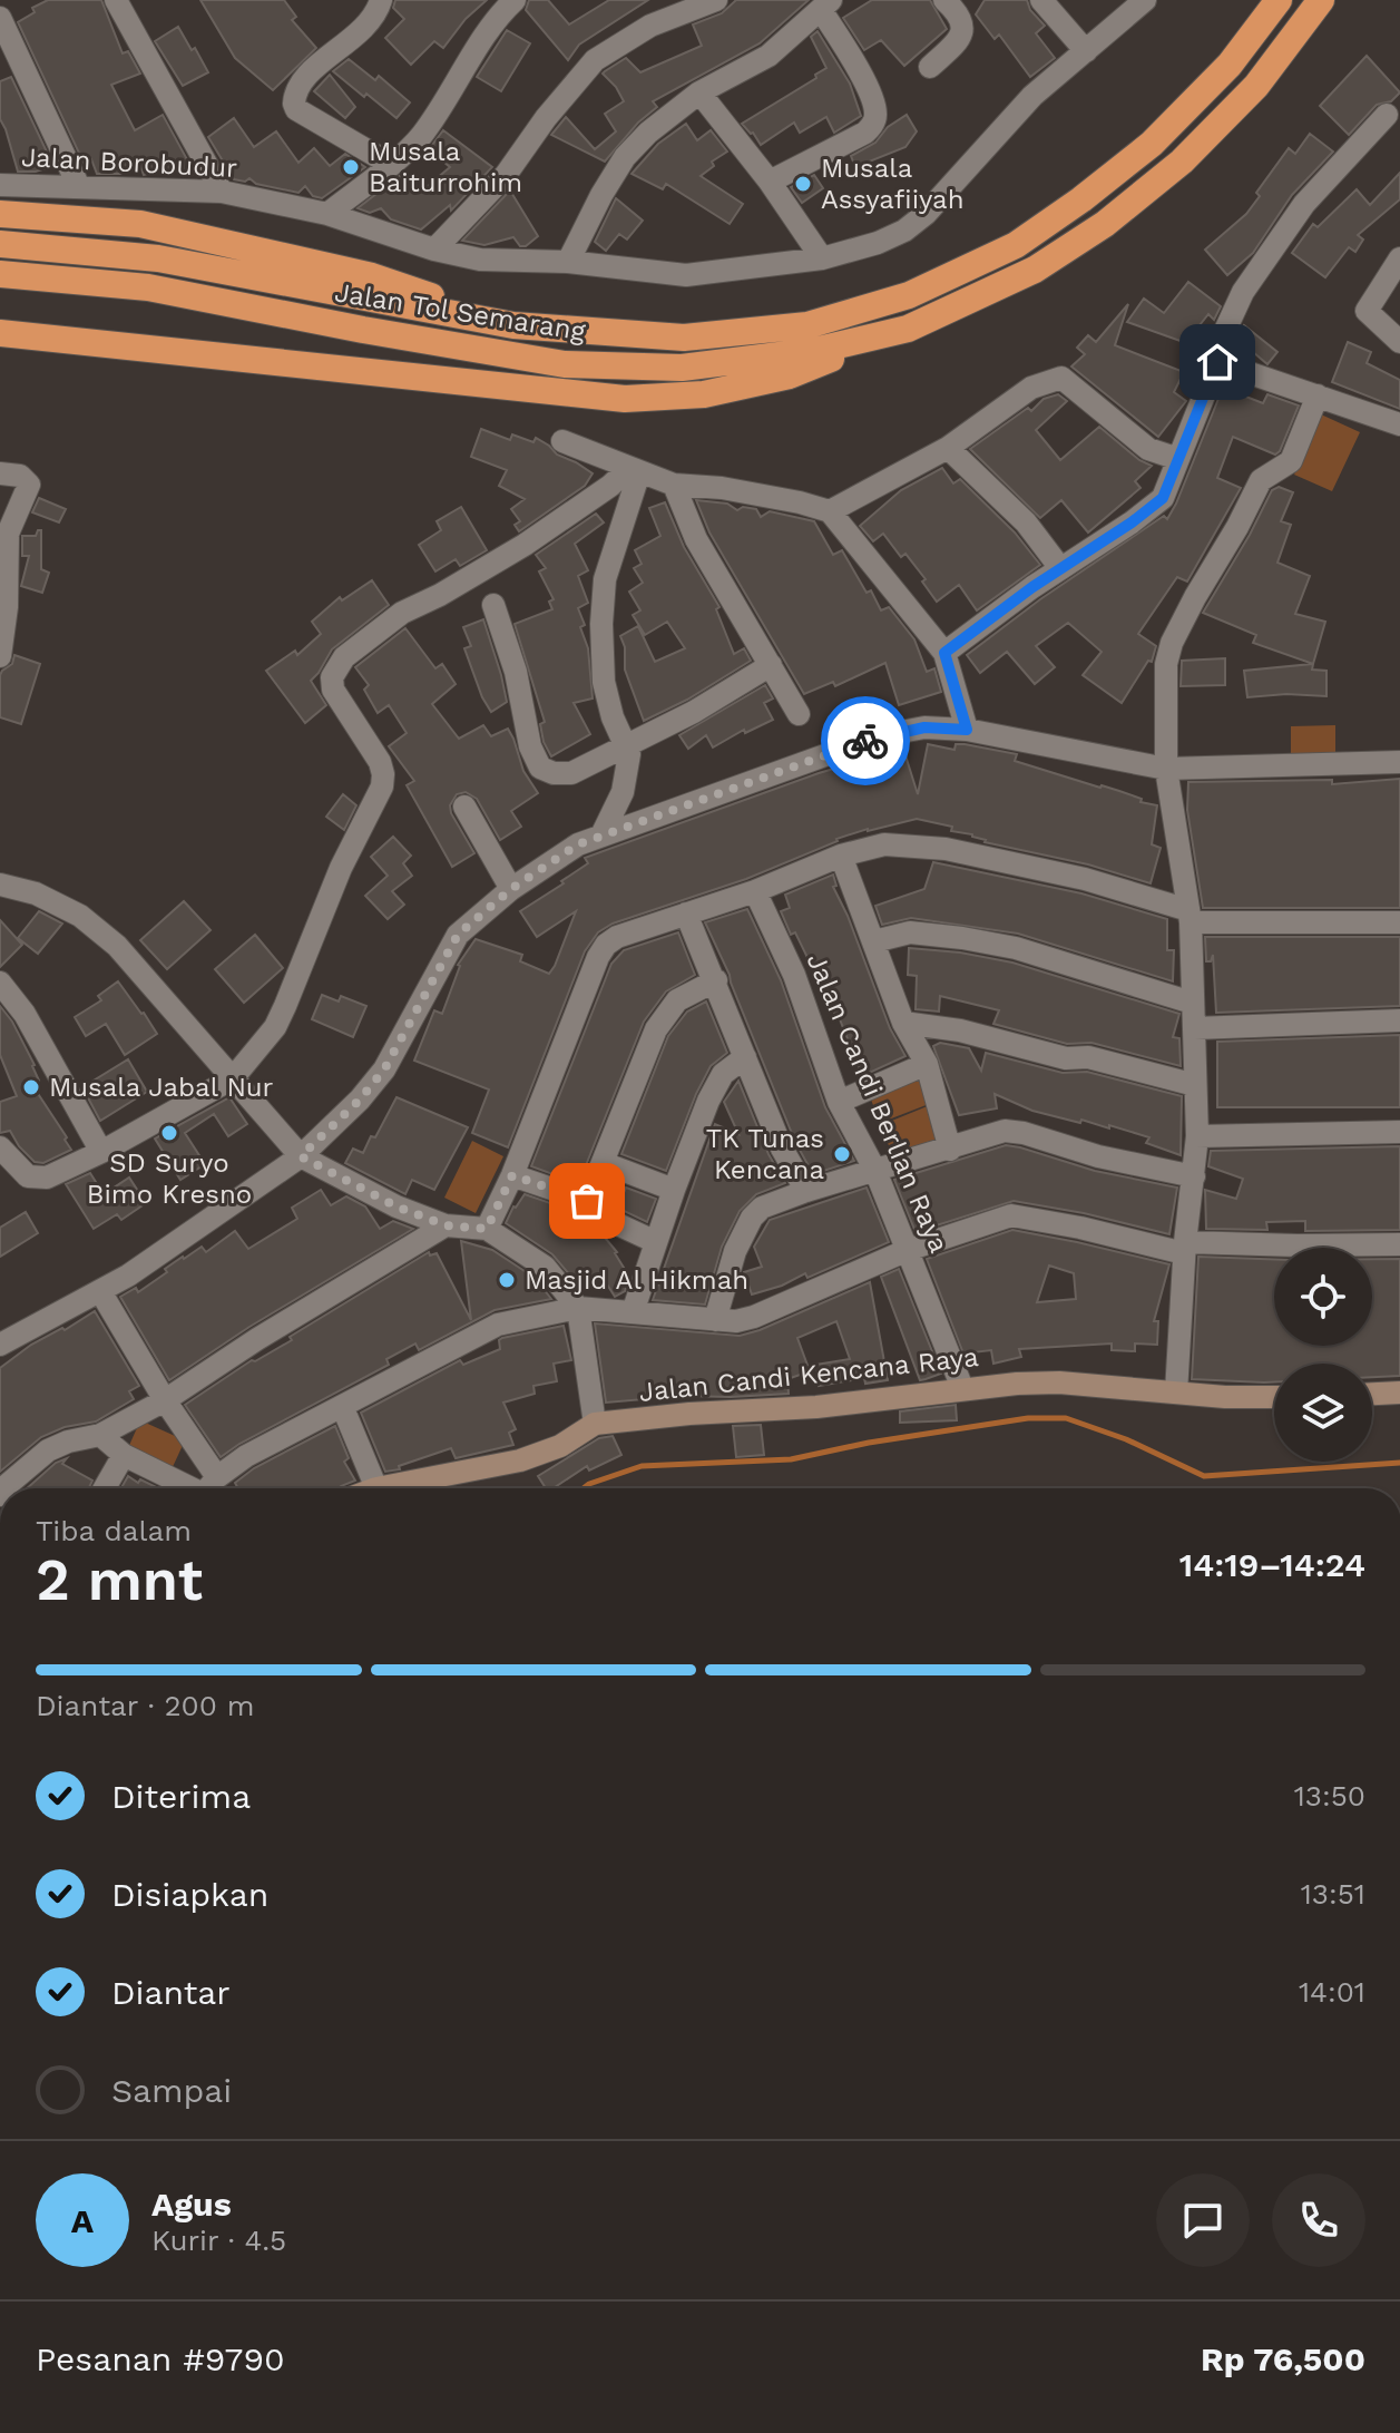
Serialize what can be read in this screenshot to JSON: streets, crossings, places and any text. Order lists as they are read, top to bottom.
{
  "streets": {
    "highway": ["Jalan Tol Semarang"],
    "street": ["Jalan Borobudur", "Jalan Candi Berlian Raya", "Jalan Candi Kencana Raya"]
  },
  "crossings": [
    ["Jalan Candi Berlian Raya", "Jalan Candi Kencana Raya"]
  ],
  "places": [
    "Musala Baiturrohim",
    "Musala Assyafiiyah",
    "Musala Jabal Nur",
    "SD Suryo Bimo Kresno",
    "TK Tunas Kencana",
    "Masjid Al Hikmah"
  ],
  "page": {
    "heading": ["2 mnt", "Tiba dalam", "14:19–14:24"],
    "panel": [
      "Agus",
      "Kurir · 4.5",
      "Pesanan #9790",
      "Rp 76,500"
    ],
    "bar": "Diantar · 200 m",
    "list": [
      ["Diterima", "13:50"],
      ["Disiapkan", "13:51"],
      ["Diantar", "14:01"],
      "Sampai"
    ],
    "round": "A"
  }
}
